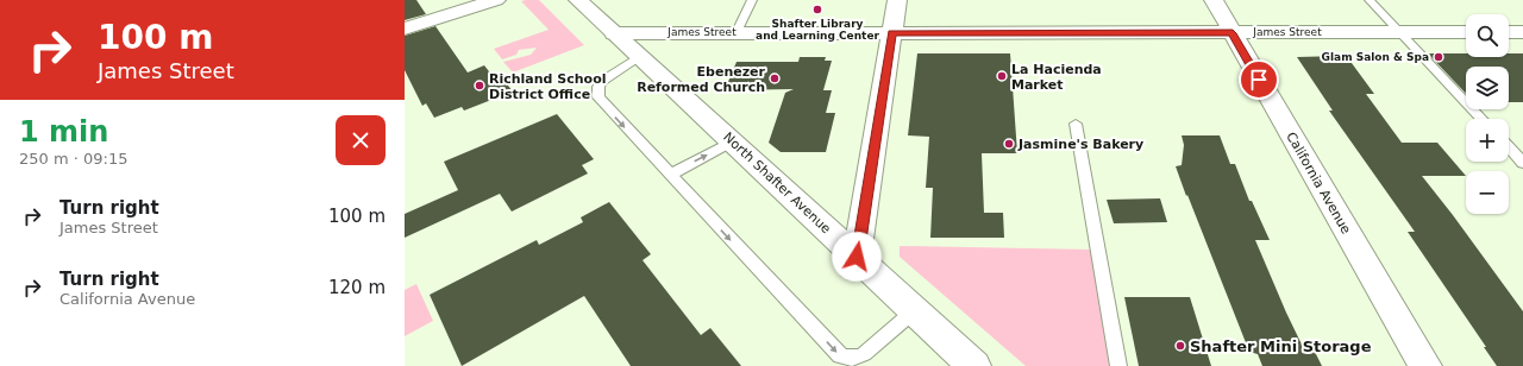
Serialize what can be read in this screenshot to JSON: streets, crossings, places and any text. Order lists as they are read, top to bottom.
{
  "streets": {
    "street": ["James Street", "North Shafter Avenue", "California Avenue"]
  },
  "crossings": [
    ["James Street", "North Shafter Avenue"],
    ["James Street", "California Avenue"]
  ],
  "places": [
    "Shafter Library and Learning Center",
    "Glam Salon & Spa",
    "La Hacienda Market",
    "Ebenezer Reformed Church",
    "Richland School District Office",
    "Jasmine's Bakery",
    "Shafter Mini Storage"
  ],
  "page": {
    "turn": ["100 m", "James Street"],
    "map_buttons": ["+", "−"],
    "heading": ["1 min", "250 m · 09:15"],
    "list": [
      {
        "name": "Turn right",
        "note": "James Street",
        "value": "100 m"
      },
      {
        "name": "Turn right",
        "note": "California Avenue",
        "value": "120 m"
      }
    ]
  }
}
